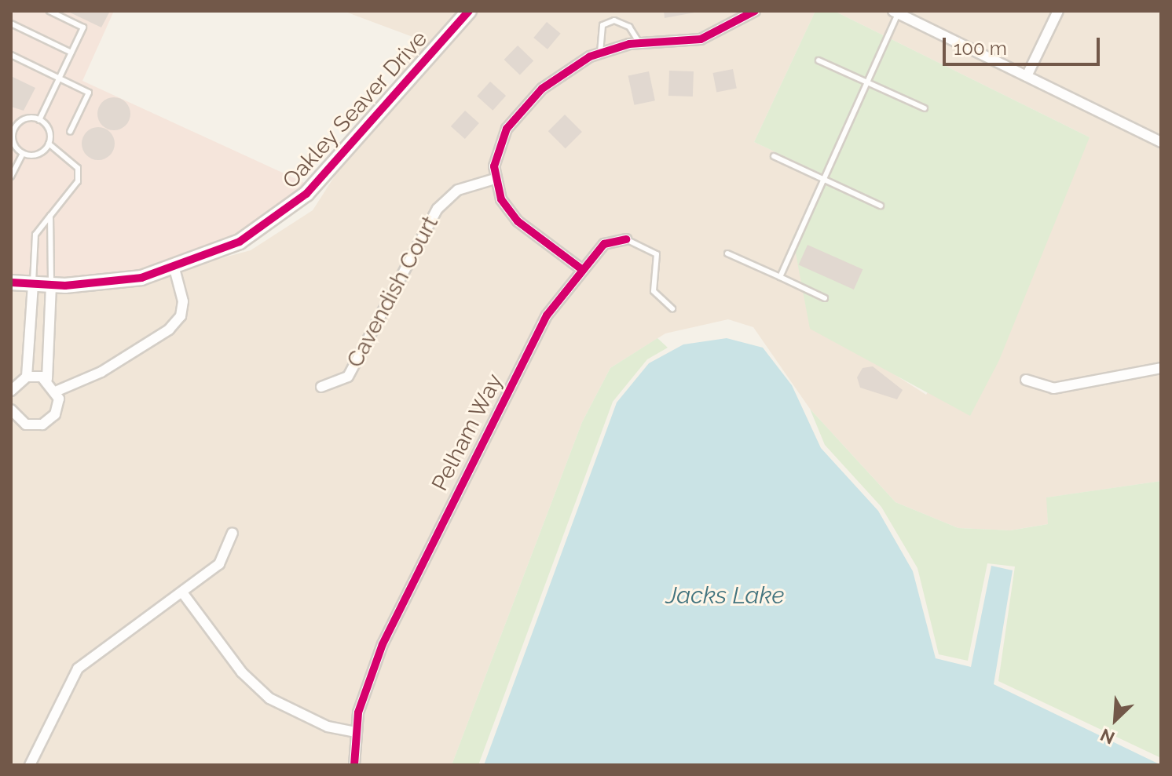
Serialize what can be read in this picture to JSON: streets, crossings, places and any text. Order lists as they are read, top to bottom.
{
  "streets": {
    "street": ["Oakley Seaver Drive", "Cavendish Court", "Pelham Way"]
  },
  "water": ["Jacks Lake"],
  "scale_bar": "100 m",
  "north": "bottom left"
}
